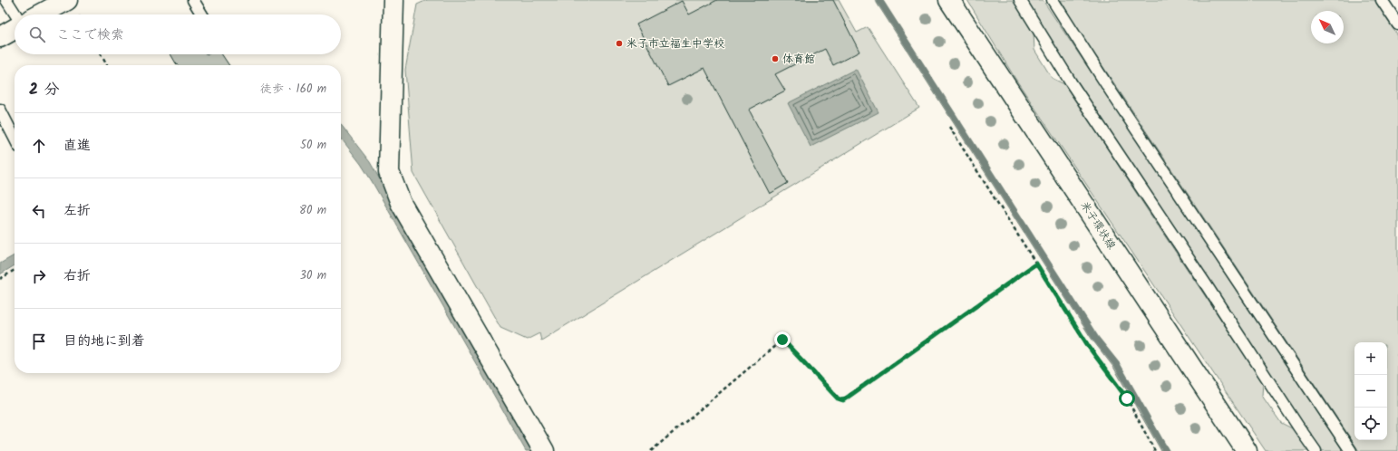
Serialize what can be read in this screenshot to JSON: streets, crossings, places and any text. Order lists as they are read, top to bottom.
{
  "streets": {
    "street": ["米子環状線"]
  },
  "places": ["米子市立福生中学校", "体育館"],
  "north": "top left",
  "page": {
    "search": "ここで検索",
    "heading": ["2 分", "徒歩 · 160 m"],
    "list": [
      ["直進", "50 m"],
      ["左折", "80 m"],
      ["右折", "30 m"],
      "目的地に到着"
    ],
    "map_buttons": ["+", "−"]
  }
}
